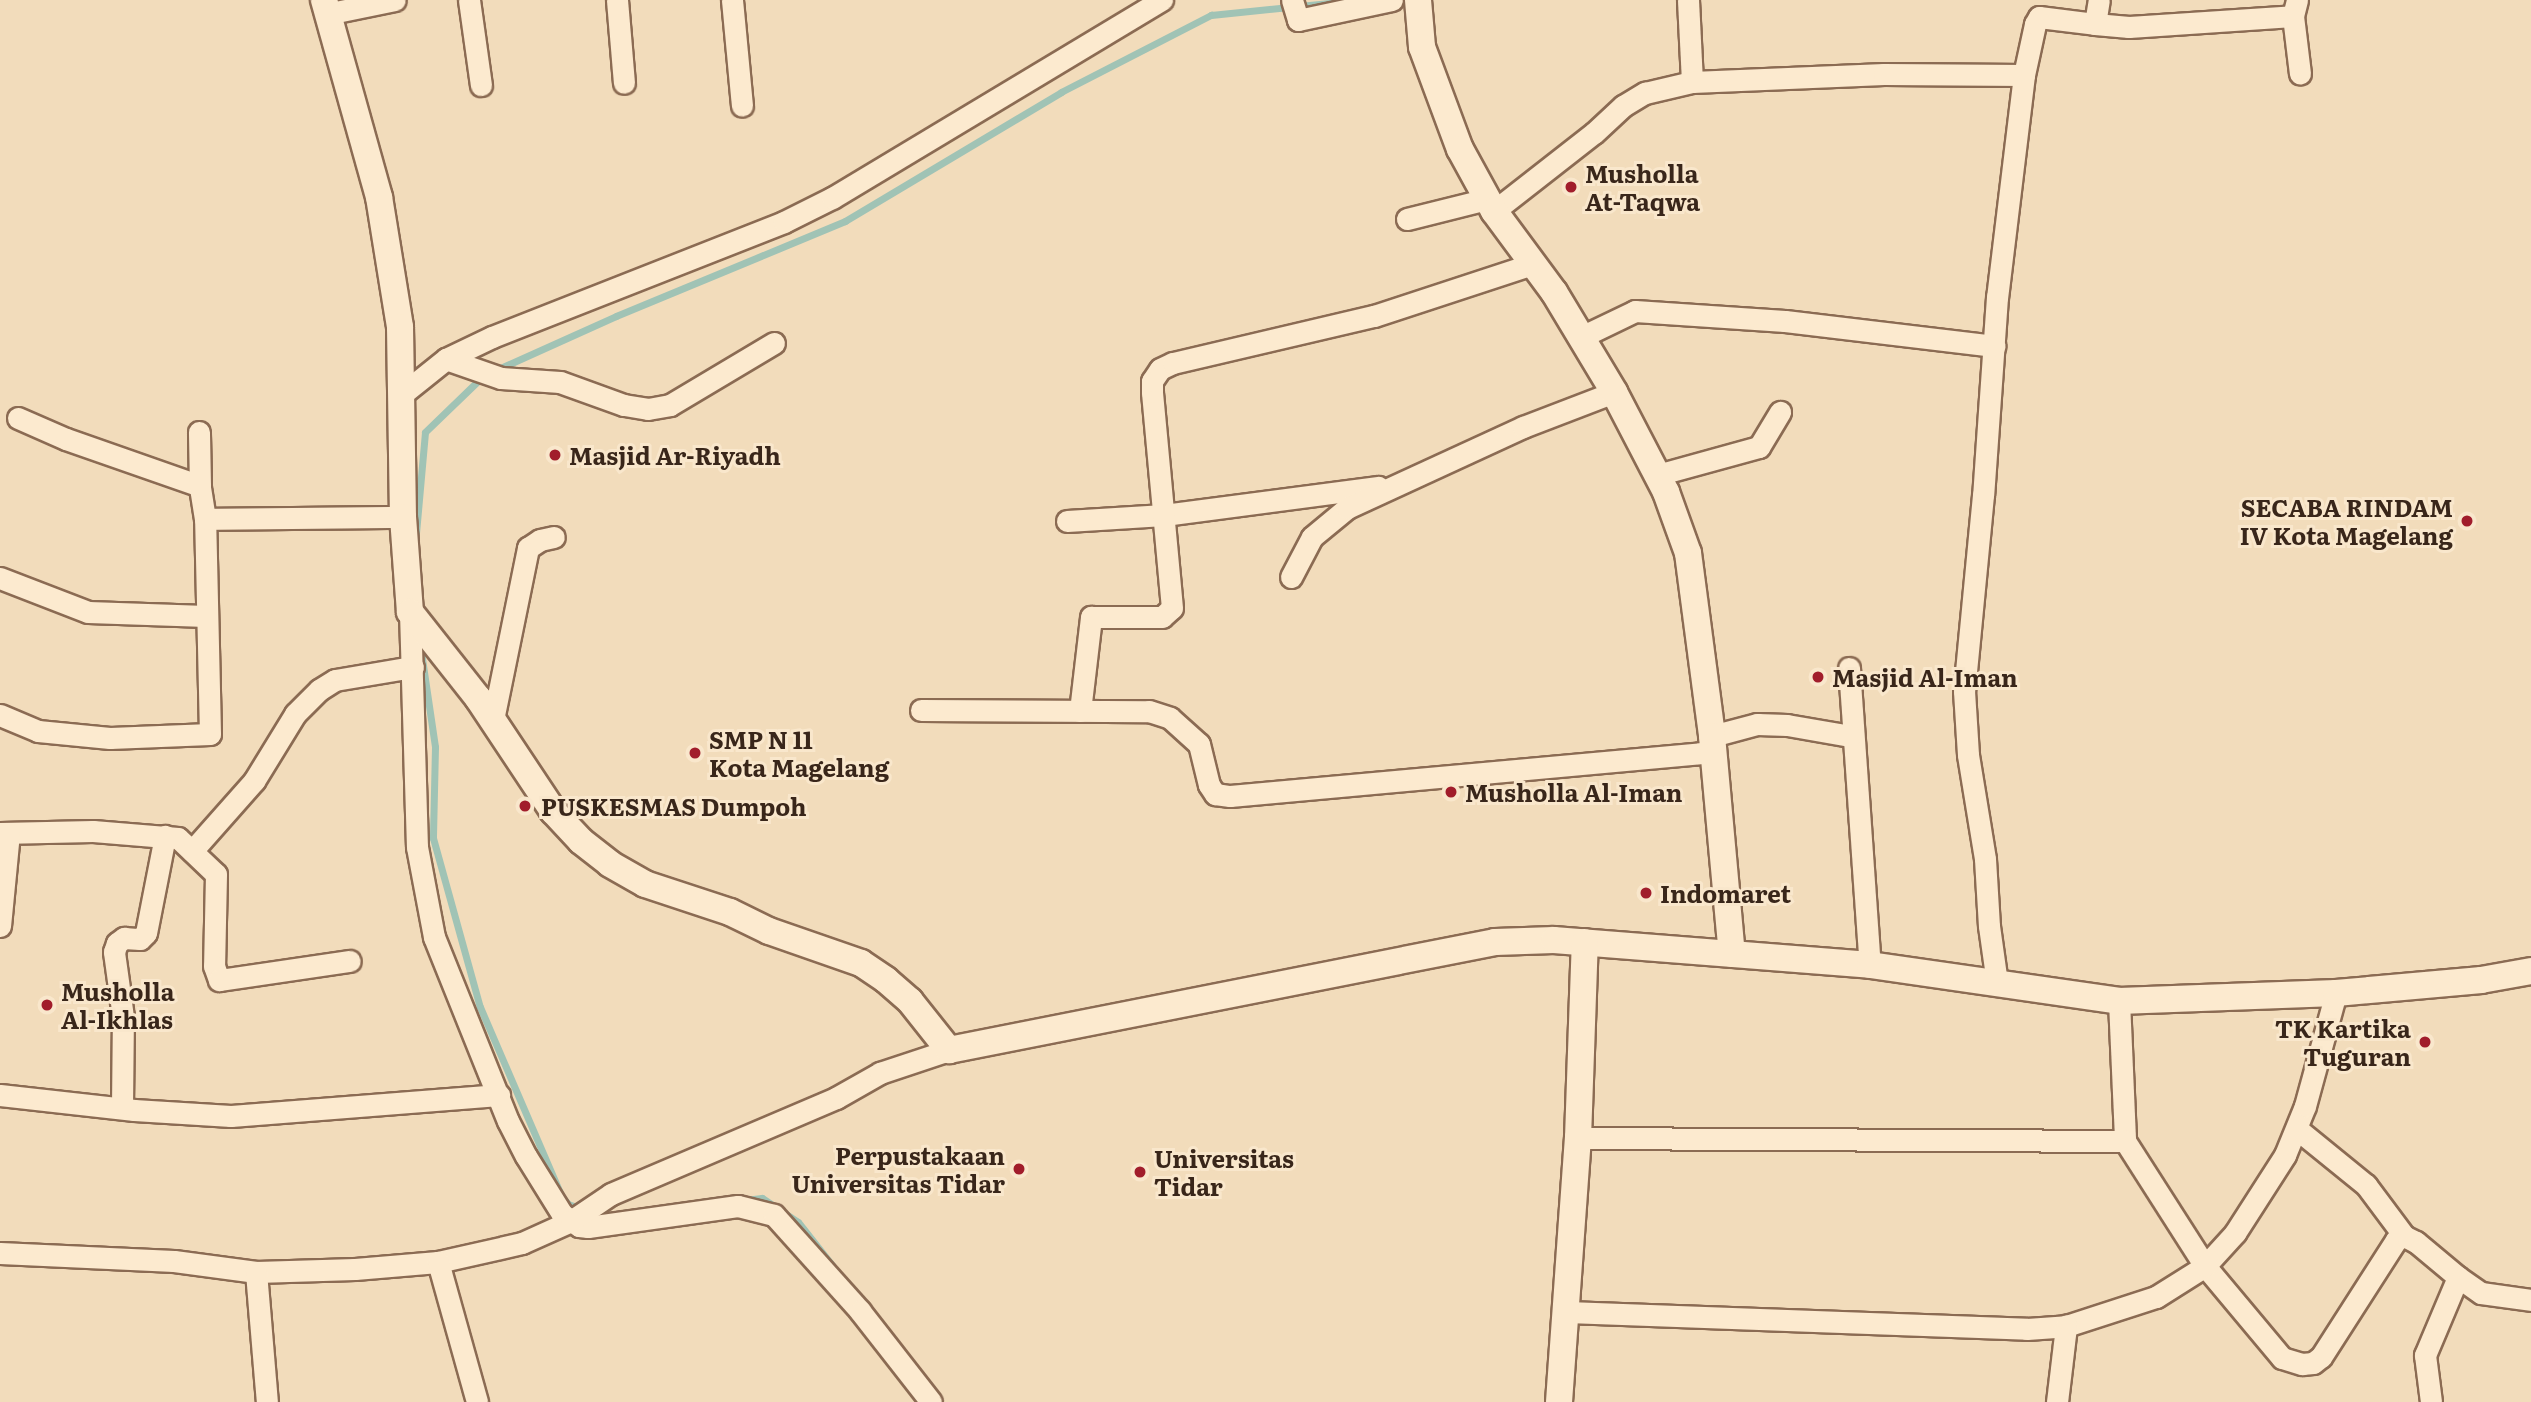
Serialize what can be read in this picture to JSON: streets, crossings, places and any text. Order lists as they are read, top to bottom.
{
  "places": [
    "Musholla At-Taqwa",
    "Masjid Ar-Riyadh",
    "SECABA RINDAM IV Kota Magelang",
    "Masjid Al-Iman",
    "SMP N 11 Kota Magelang",
    "Musholla Al-Iman",
    "PUSKESMAS Dumpoh",
    "Indomaret",
    "Musholla Al-Ikhlas",
    "TK Kartika Tuguran",
    "Perpustakaan Universitas Tidar",
    "Universitas Tidar"
  ]
}
